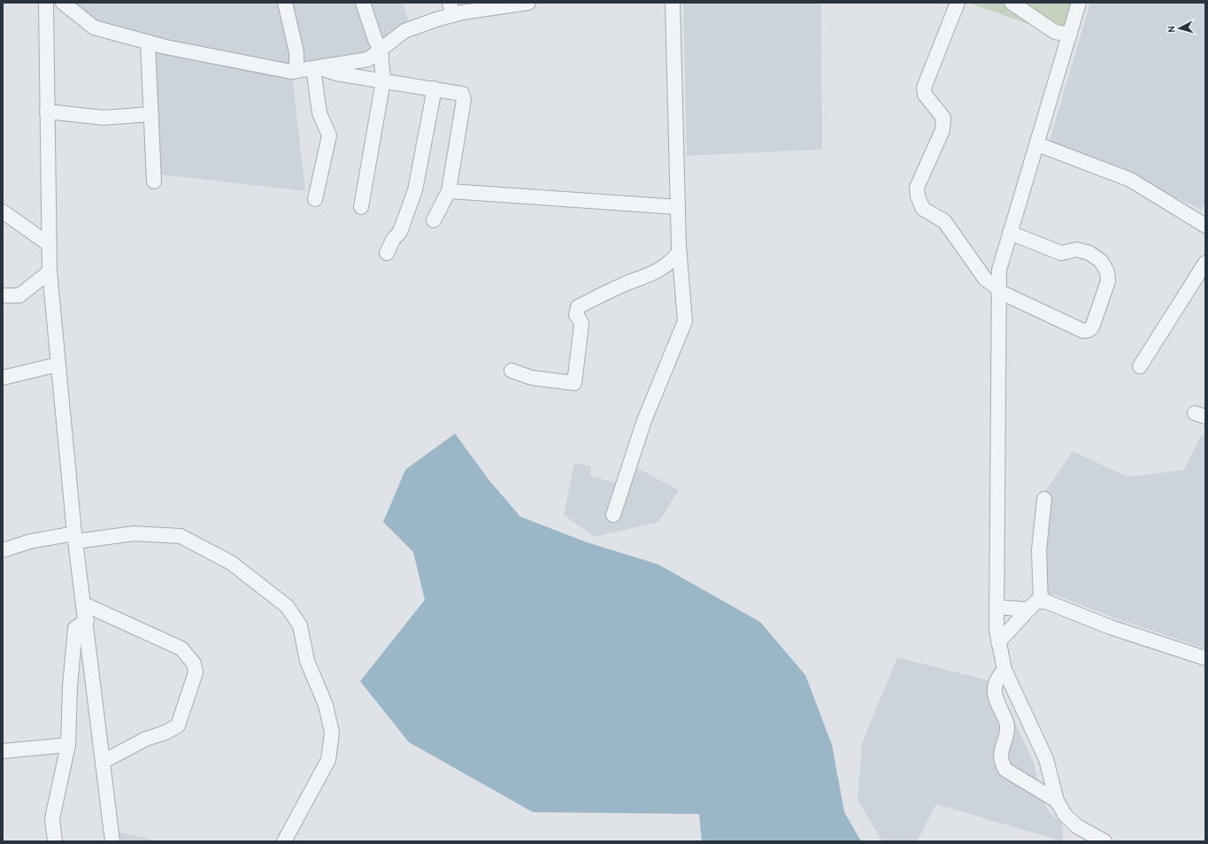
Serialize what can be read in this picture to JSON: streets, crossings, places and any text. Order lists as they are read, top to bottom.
{
  "north": "left"
}
